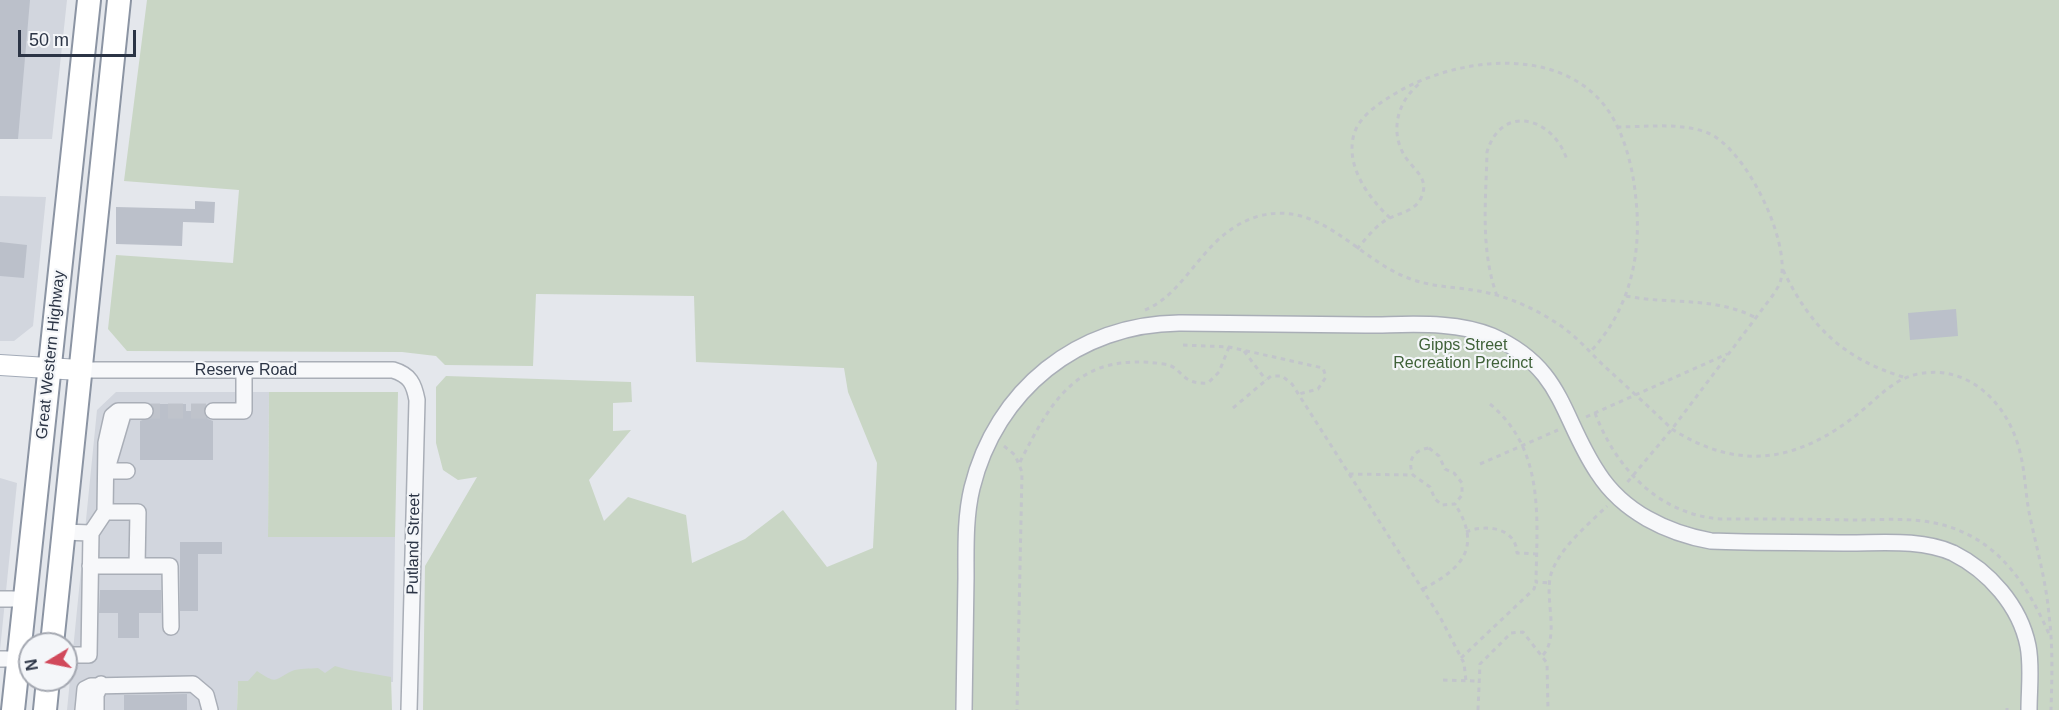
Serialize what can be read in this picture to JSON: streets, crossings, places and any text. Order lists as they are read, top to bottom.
{
  "streets": {
    "highway": ["Great Western Highway"],
    "street": ["Reserve Road", "Putland Street"]
  },
  "crossings": [
    ["Great Western Highway", "Reserve Road"],
    ["Reserve Road", "Putland Street"]
  ],
  "parks": ["Gipps Street Recreation Precinct"],
  "scale_bar": "50 m",
  "north": "left"
}
